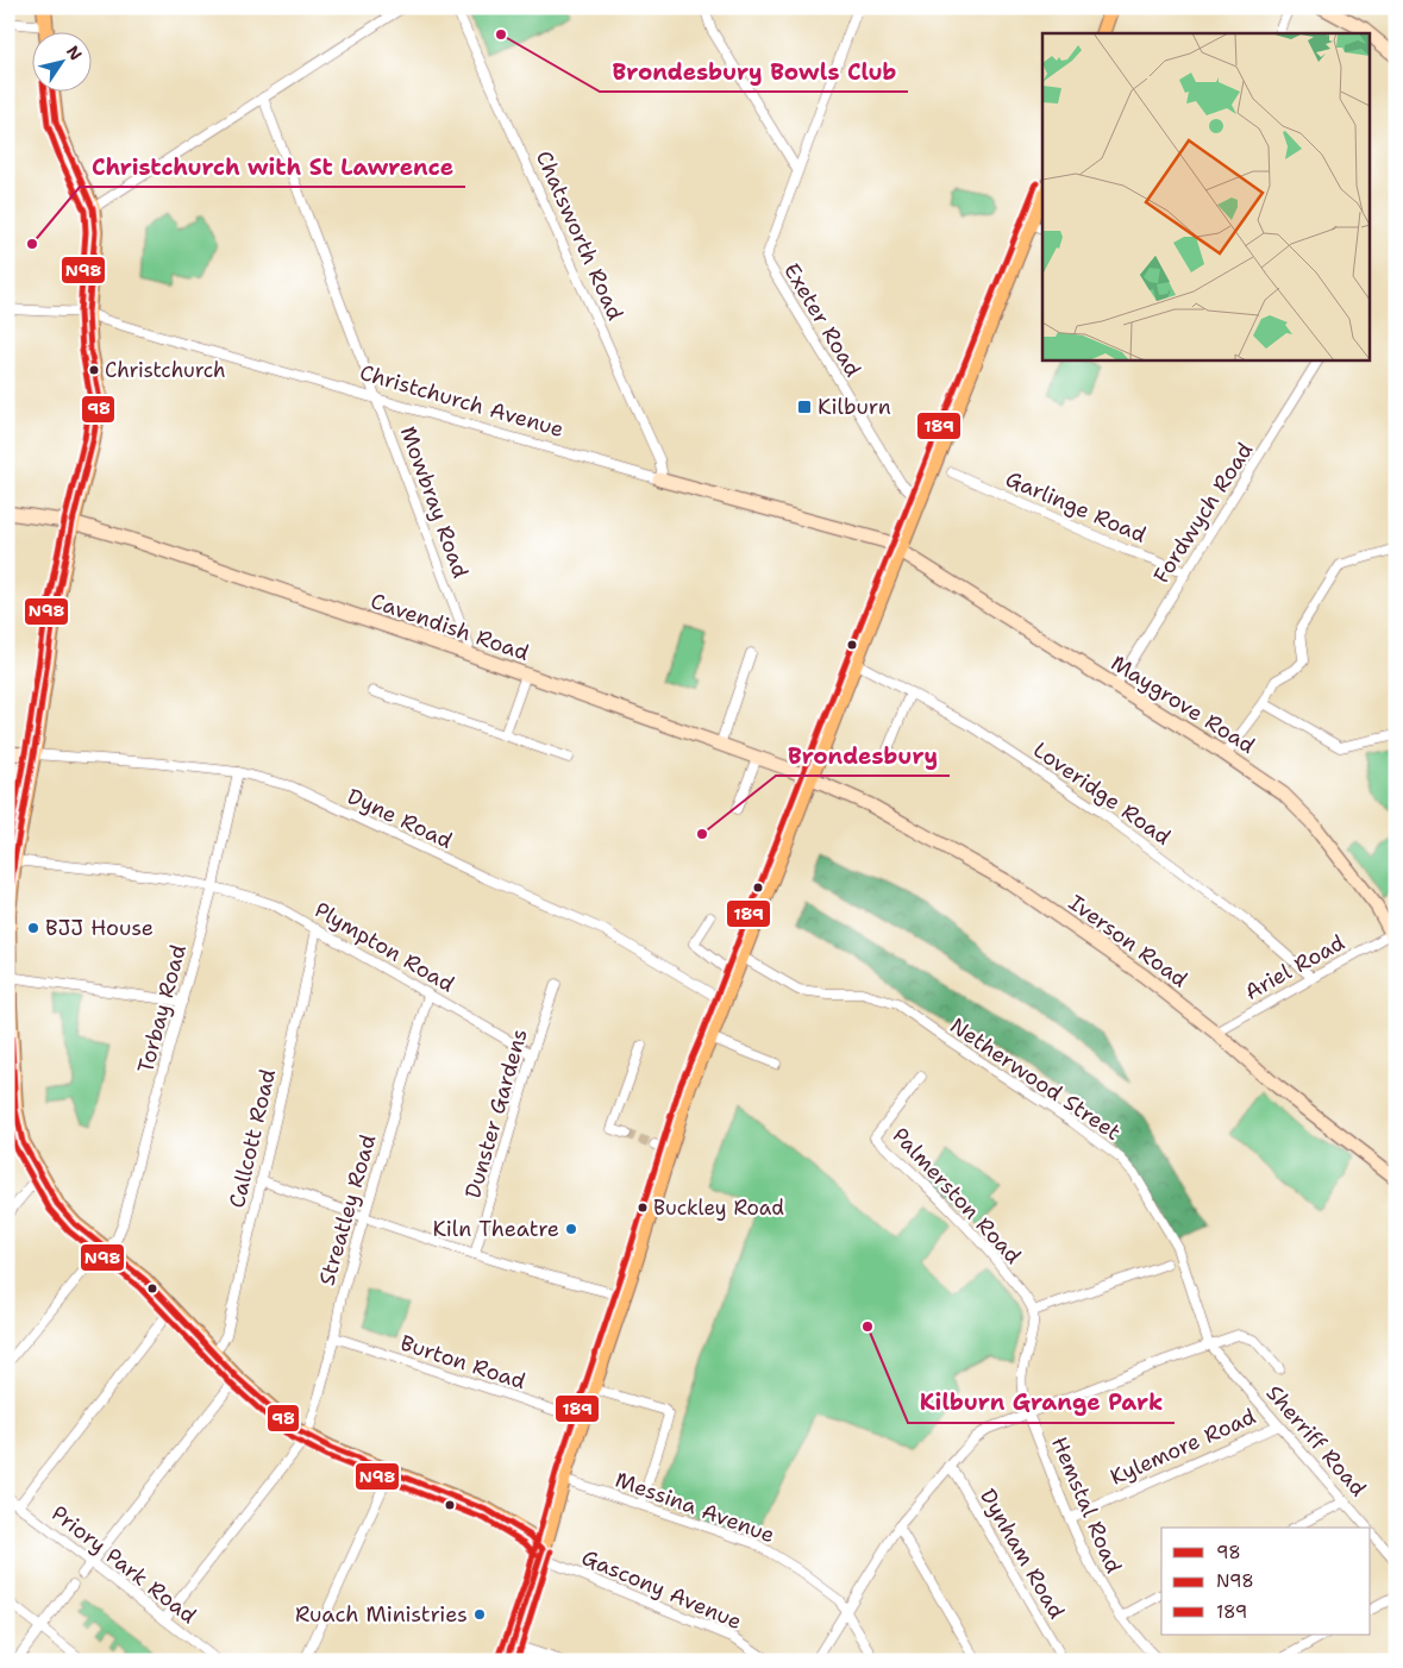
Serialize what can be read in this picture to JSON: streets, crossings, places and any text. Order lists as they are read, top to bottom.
{
  "streets": {
    "street": [
      "Chatsworth Road",
      "Exeter Road",
      "Christchurch Avenue",
      "Mowbray Road",
      "Garlinge Road",
      "Fordwych Road",
      "Cavendish Road",
      "Maygrove Road",
      "Loveridge Road",
      "Dyne Road",
      "Iverson Road",
      "Plympton Road",
      "Ariel Road",
      "Torbay Road",
      "Netherwood Street",
      "Dunster Gardens",
      "Callcott Road",
      "Palmerston Road",
      "Streatley Road",
      "Burton Road",
      "Sherriff Road",
      "Kylemore Road",
      "Hemstal Road",
      "Messina Avenue",
      "Dynham Road",
      "Priory Park Road",
      "Gascony Avenue"
    ]
  },
  "crossings": [
    ["Chatsworth Road", "Christchurch Avenue"],
    ["Christchurch Avenue", "Mowbray Road"],
    ["Christchurch Avenue", "Maygrove Road"],
    ["Mowbray Road", "Cavendish Road"],
    ["Garlinge Road", "Fordwych Road"],
    ["Fordwych Road", "Maygrove Road"],
    ["Cavendish Road", "Iverson Road"],
    ["Maygrove Road", "Ariel Road"],
    ["Loveridge Road", "Ariel Road"],
    ["Dyne Road", "Torbay Road"],
    ["Iverson Road", "Ariel Road"],
    ["Plympton Road", "Torbay Road"],
    ["Plympton Road", "Dunster Gardens"],
    ["Plympton Road", "Callcott Road"],
    ["Plympton Road", "Streatley Road"],
    ["Netherwood Street", "Sherriff Road"],
    ["Palmerston Road", "Hemstal Road"],
    ["Streatley Road", "Burton Road"],
    ["Sherriff Road", "Kylemore Road"],
    ["Kylemore Road", "Hemstal Road"]
  ],
  "places": {
    "other": [
      "Brondesbury Bowls Club",
      "Christchurch with St Lawrence",
      "Christchurch",
      "Brondesbury",
      "BJJ House",
      "Buckley Road",
      "Kiln Theatre",
      "Kilburn Grange Park",
      "Ruach Ministries"
    ],
    "transit": ["Kilburn"]
  },
  "lines": ["transit line 98", "transit line N98", "transit line 189"],
  "legend": ["98", "N98", "189"],
  "north": "top right"
}
